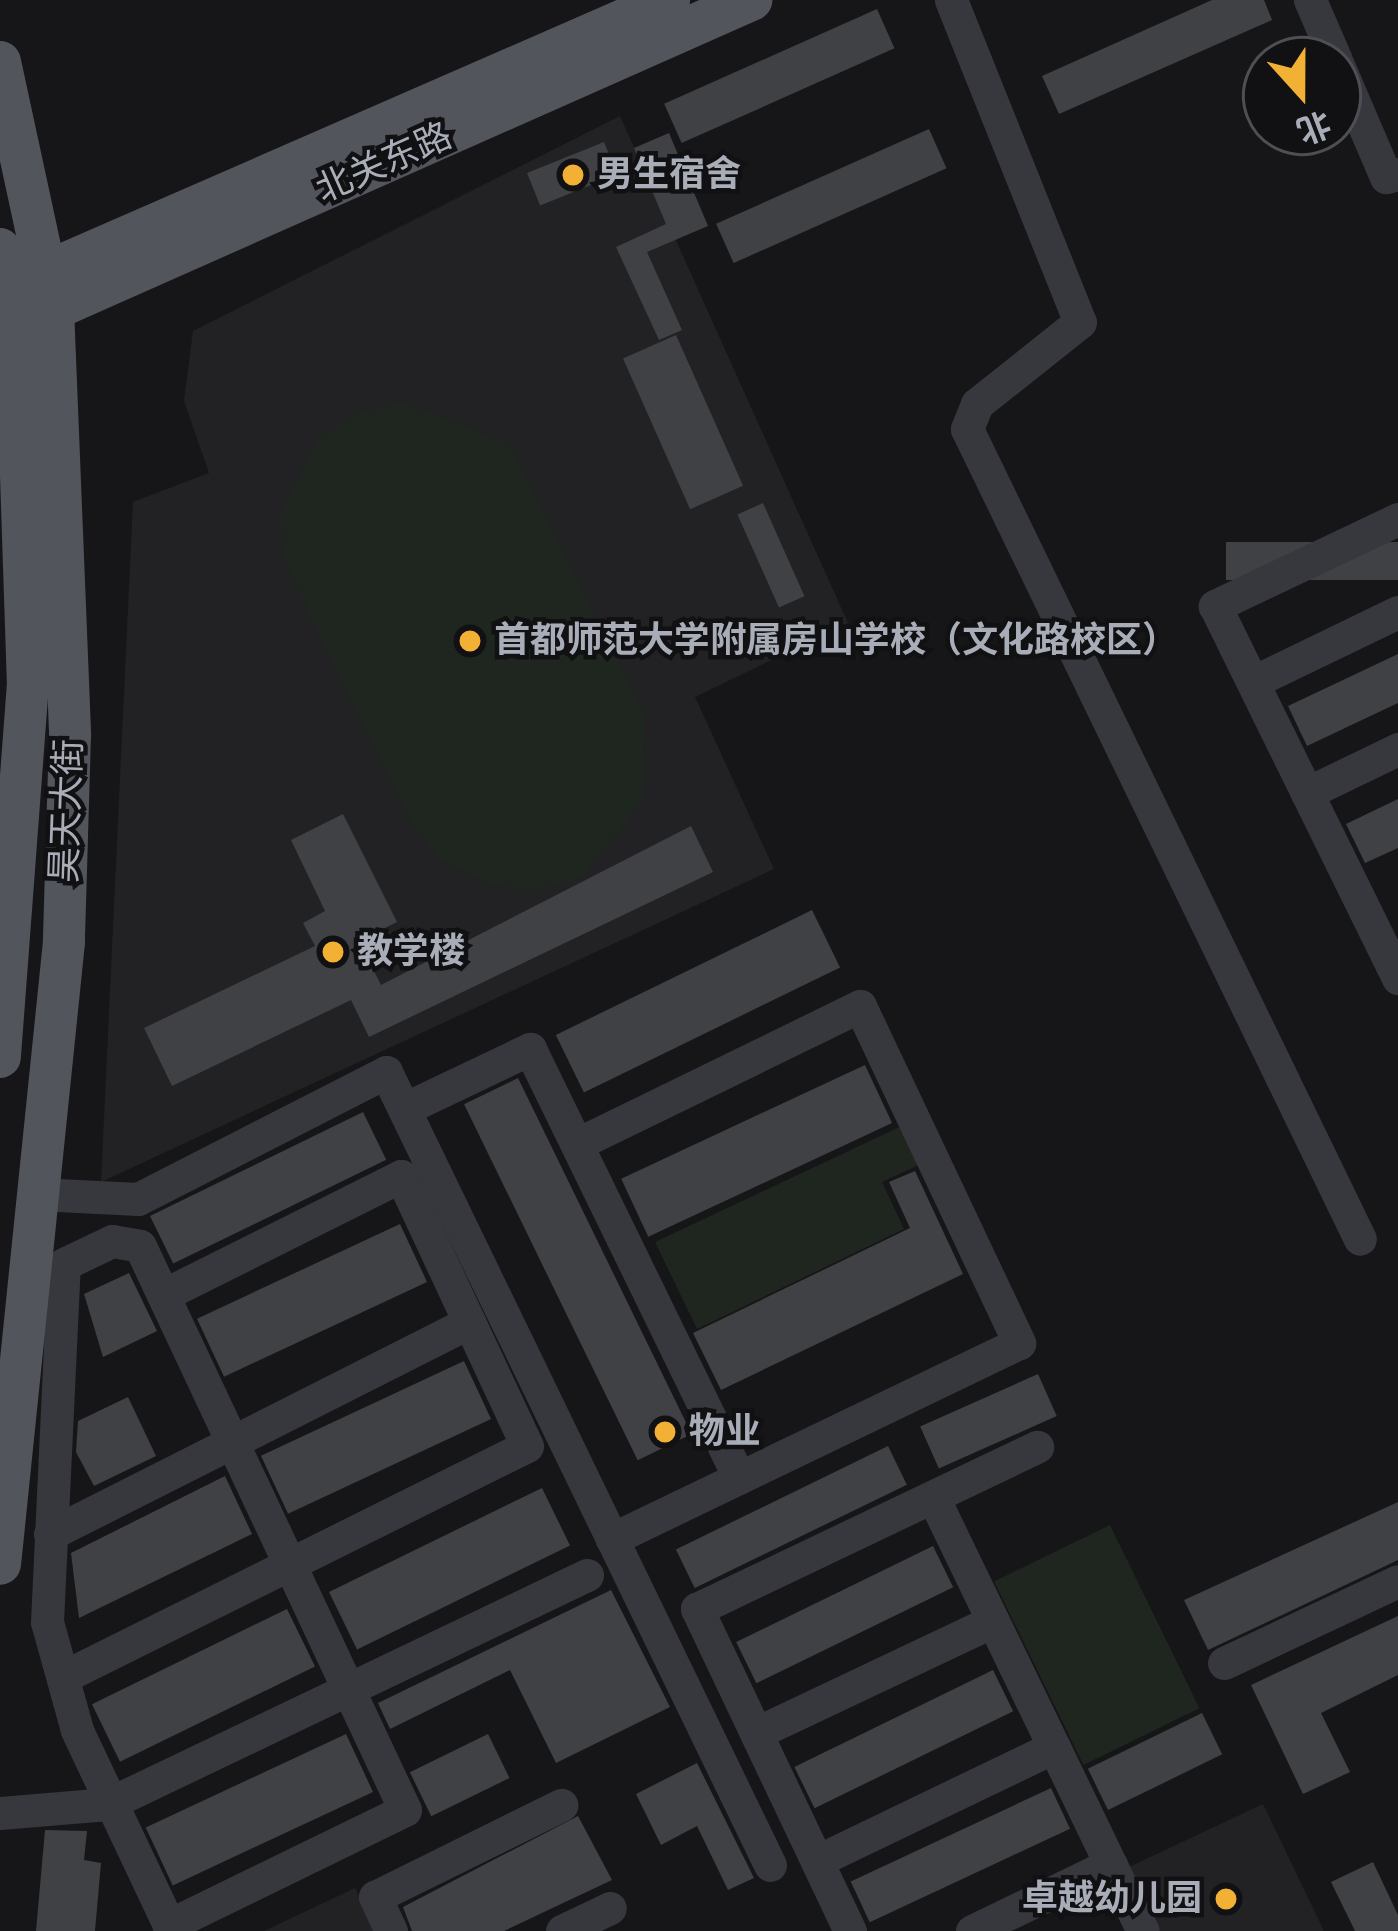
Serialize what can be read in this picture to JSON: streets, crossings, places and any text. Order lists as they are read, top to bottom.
{
  "streets": {
    "main road": ["北关东路", "昊天大街"]
  },
  "crossings": [
    ["北关东路", "昊天大街"]
  ],
  "places": [
    "男生宿舍",
    "首都师范大学附属房山学校（文化路校区）",
    "教学楼",
    "物业",
    "卓越幼儿园"
  ],
  "north": "bottom"
}
